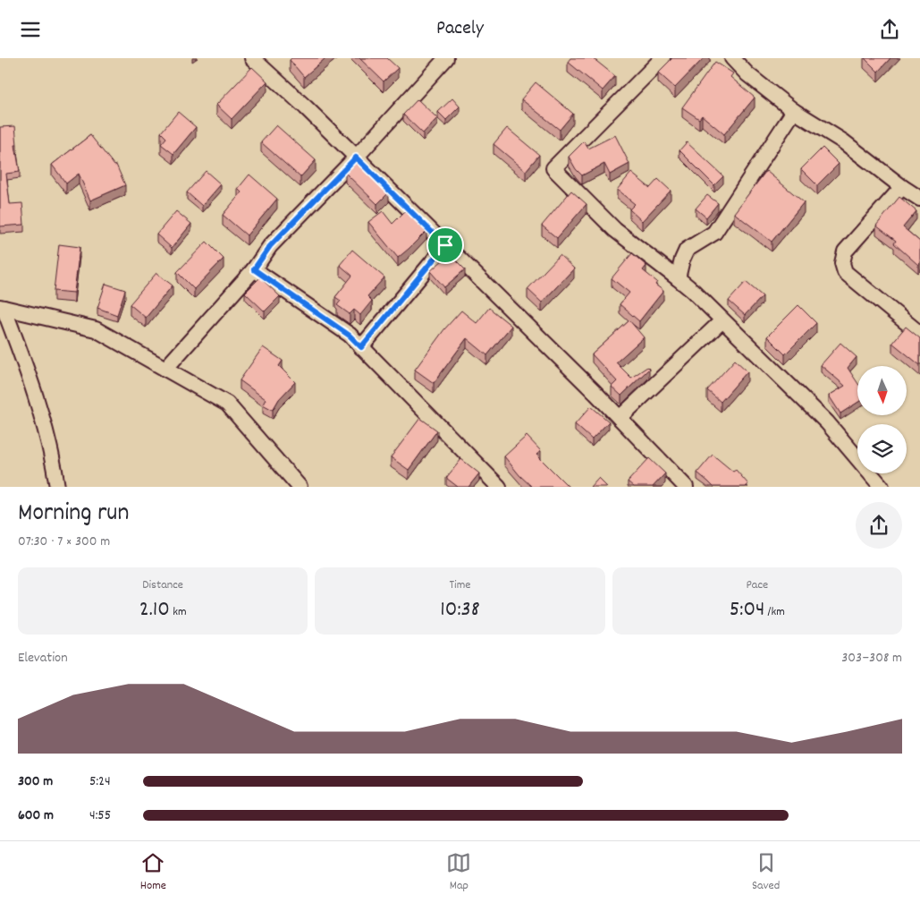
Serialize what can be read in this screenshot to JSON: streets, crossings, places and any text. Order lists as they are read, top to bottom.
{
  "north": "bottom",
  "page": {
    "header": "Pacely",
    "heading": ["Morning run", "07:30 · 7 × 300 m"],
    "stats": [
      ["Distance", "2.10 km"],
      ["Time", "10:38"],
      ["Pace", "5:04 /km"]
    ],
    "chart": ["Elevation", "303–308 m"],
    "list": [
      {
        "name": "300 m",
        "note": "5:24"
      },
      {
        "name": "600 m",
        "note": "4:55"
      }
    ],
    "tabs": ["Home", "Map", "Saved"]
  }
}
